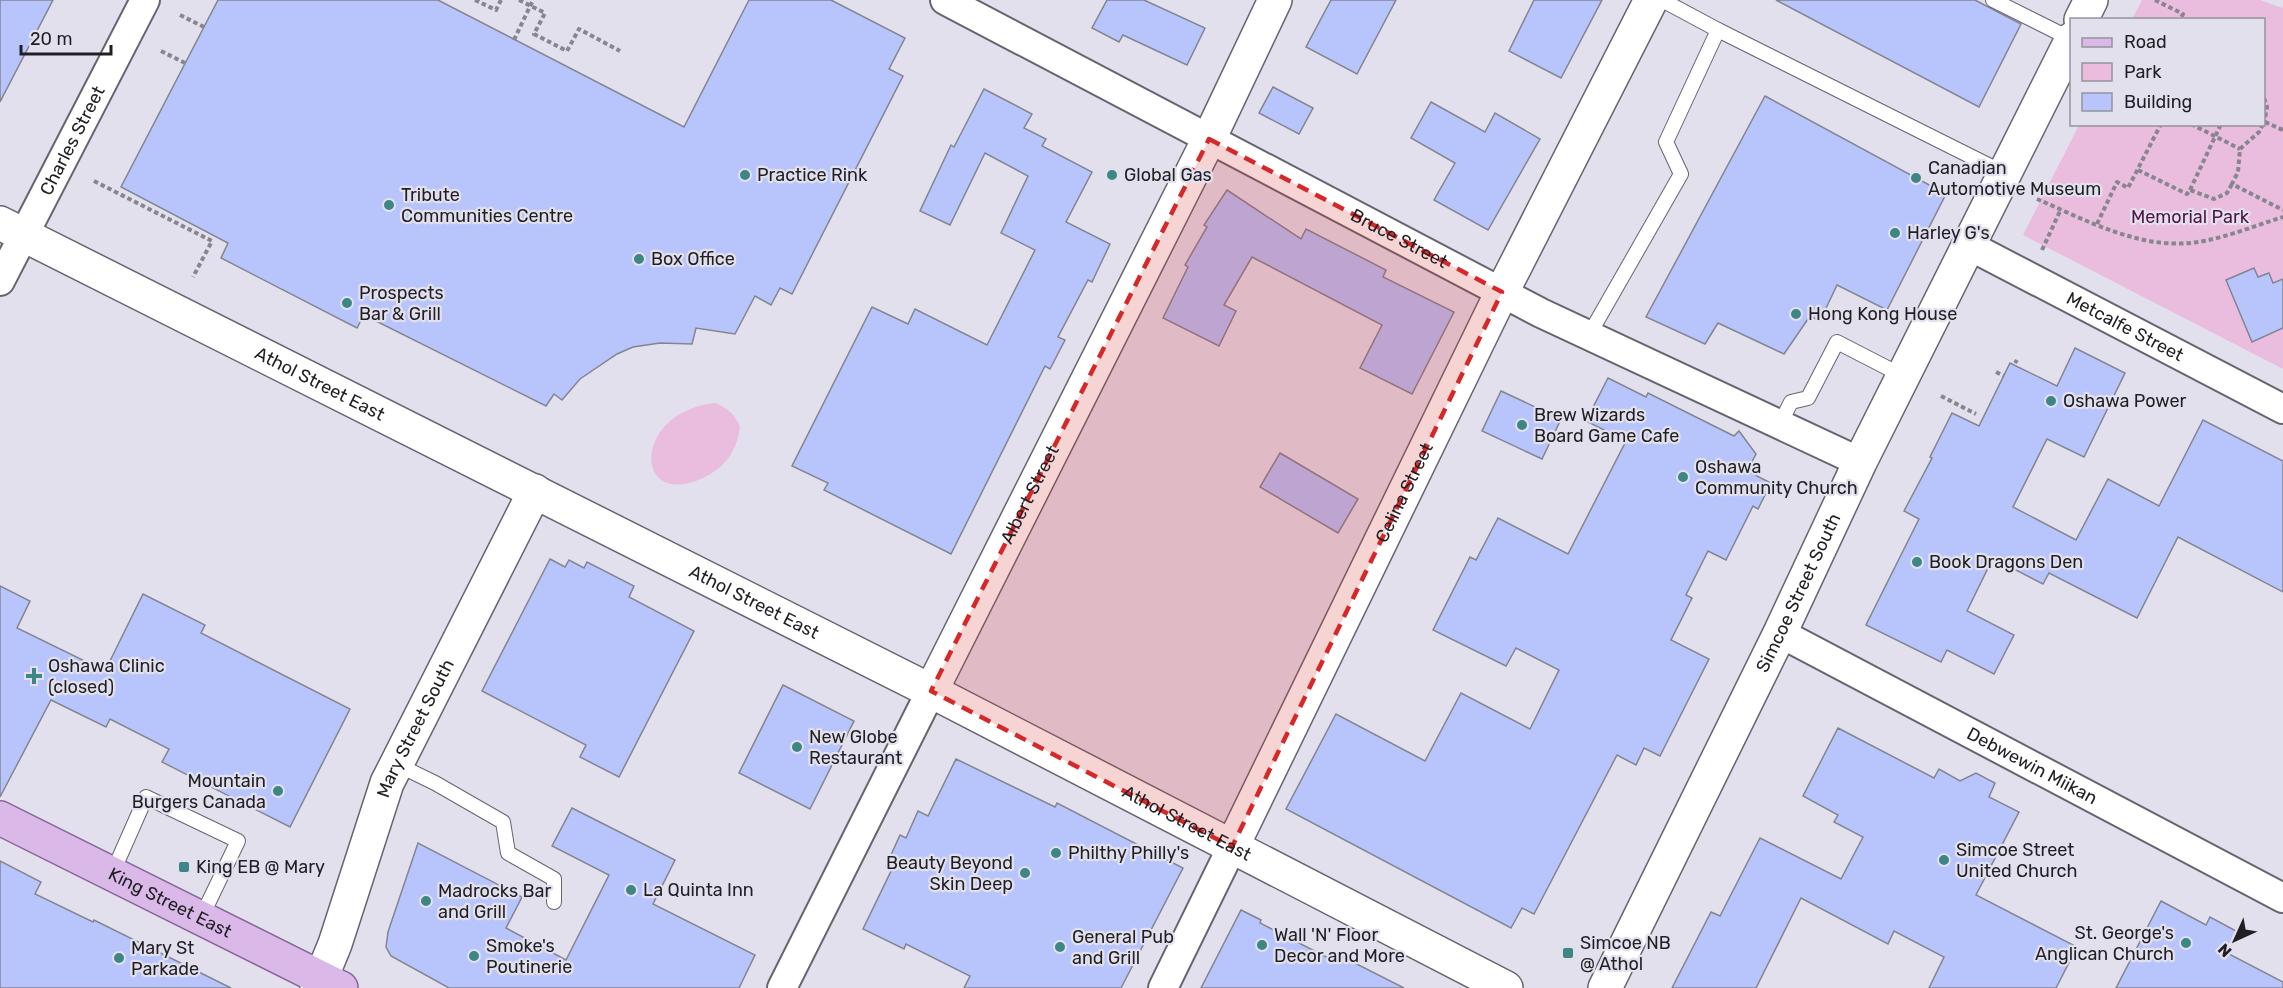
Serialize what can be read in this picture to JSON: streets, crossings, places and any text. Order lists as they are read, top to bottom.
{
  "streets": {
    "main road": [
      "Athol Street East",
      "Celina Street",
      "Albert Street",
      "Simcoe Street South",
      "Mary Street South",
      "King Street East"
    ],
    "street": [
      "Charles Street",
      "Bruce Street",
      "Metcalfe Street",
      "Debwewin Miikan"
    ]
  },
  "crossings": [
    ["Charles Street", "Athol Street East"],
    ["Bruce Street", "Celina Street"],
    ["Bruce Street", "Albert Street"],
    ["Bruce Street", "Simcoe Street South"],
    ["Metcalfe Street", "Simcoe Street South"],
    ["Athol Street East", "Celina Street"],
    ["Athol Street East", "Albert Street"],
    ["Athol Street East", "Mary Street South"],
    ["Simcoe Street South", "Debwewin Miikan"],
    ["Mary Street South", "King Street East"]
  ],
  "parks": ["Memorial Park"],
  "places": {
    "other": [
      "Practice Rink",
      "Global Gas",
      "Canadian Automotive Museum",
      "Tribute Communities Centre",
      "Harley G's",
      "Box Office",
      "Prospects Bar & Grill",
      "Hong Kong House",
      "Oshawa Power",
      "Brew Wizards Board Game Cafe",
      "Oshawa Community Church",
      "Book Dragons Den",
      "New Globe Restaurant",
      "Mountain Burgers Canada",
      "Philthy Philly's",
      "Simcoe Street United Church",
      "Beauty Beyond Skin Deep",
      "La Quinta Inn",
      "Madrocks Bar and Grill",
      "St. George's Anglican Church",
      "Wall 'N' Floor Decor and More",
      "General Pub and Grill",
      "Smoke's Poutinerie",
      "Mary St Parkade"
    ],
    "health": ["Oshawa Clinic (closed)"],
    "transit": ["King EB @ Mary", "Simcoe NB @ Athol"]
  },
  "legend": ["Road", "Park", "Building"],
  "scale_bar": "20 m",
  "north": "bottom left"
}
